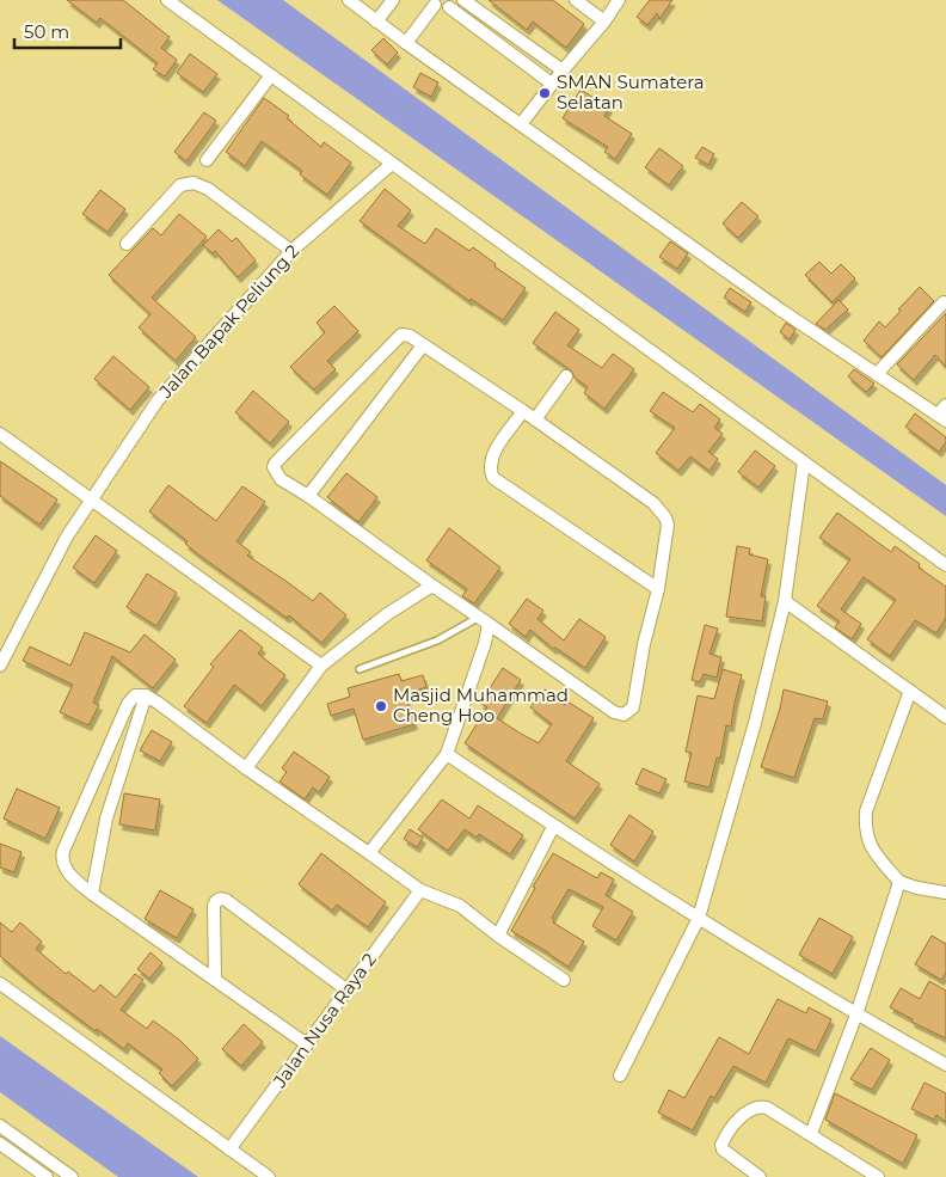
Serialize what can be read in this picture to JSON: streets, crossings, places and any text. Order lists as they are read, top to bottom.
{
  "streets": {
    "street": ["Jalan Bapak Peliung 2", "Jalan Nusa Raya 2"]
  },
  "places": ["SMAN Sumatera Selatan", "Masjid Muhammad Cheng Hoo"],
  "scale_bar": "50 m"
}
